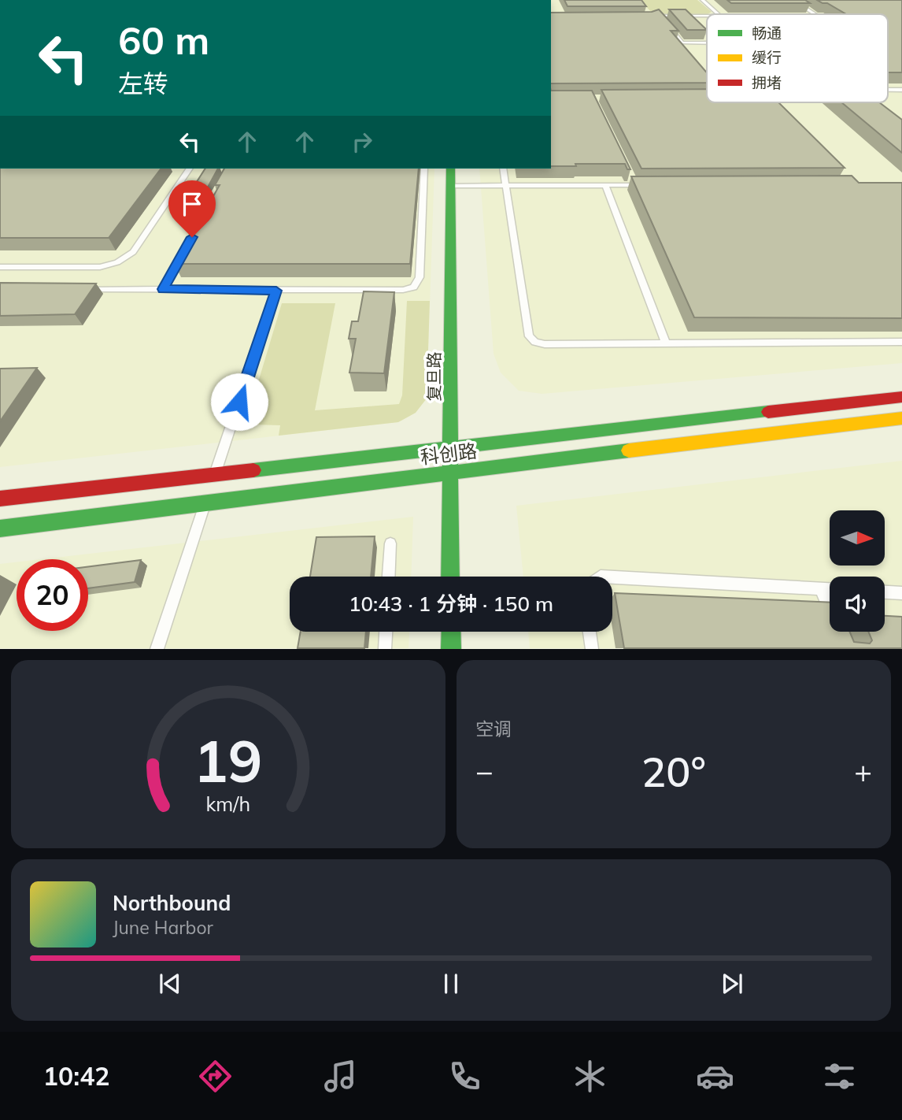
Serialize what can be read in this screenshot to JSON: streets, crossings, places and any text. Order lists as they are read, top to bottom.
{
  "streets": {
    "street": ["复旦路", "科创路"]
  },
  "crossings": [
    ["复旦路", "科创路"]
  ],
  "legend": ["畅通", "缓行", "拥堵"],
  "north": "right",
  "page": {
    "turn": ["60 m", "左转"],
    "limit": "20",
    "trip": "10:43 · 1 分钟 · 150 m",
    "tile": "空调",
    "heat": ["−", "20°", "+"],
    "song": ["Northbound", "June Harbor"],
    "tabs": "10:42",
    "gauge": ["19", "km/h"]
  }
}
